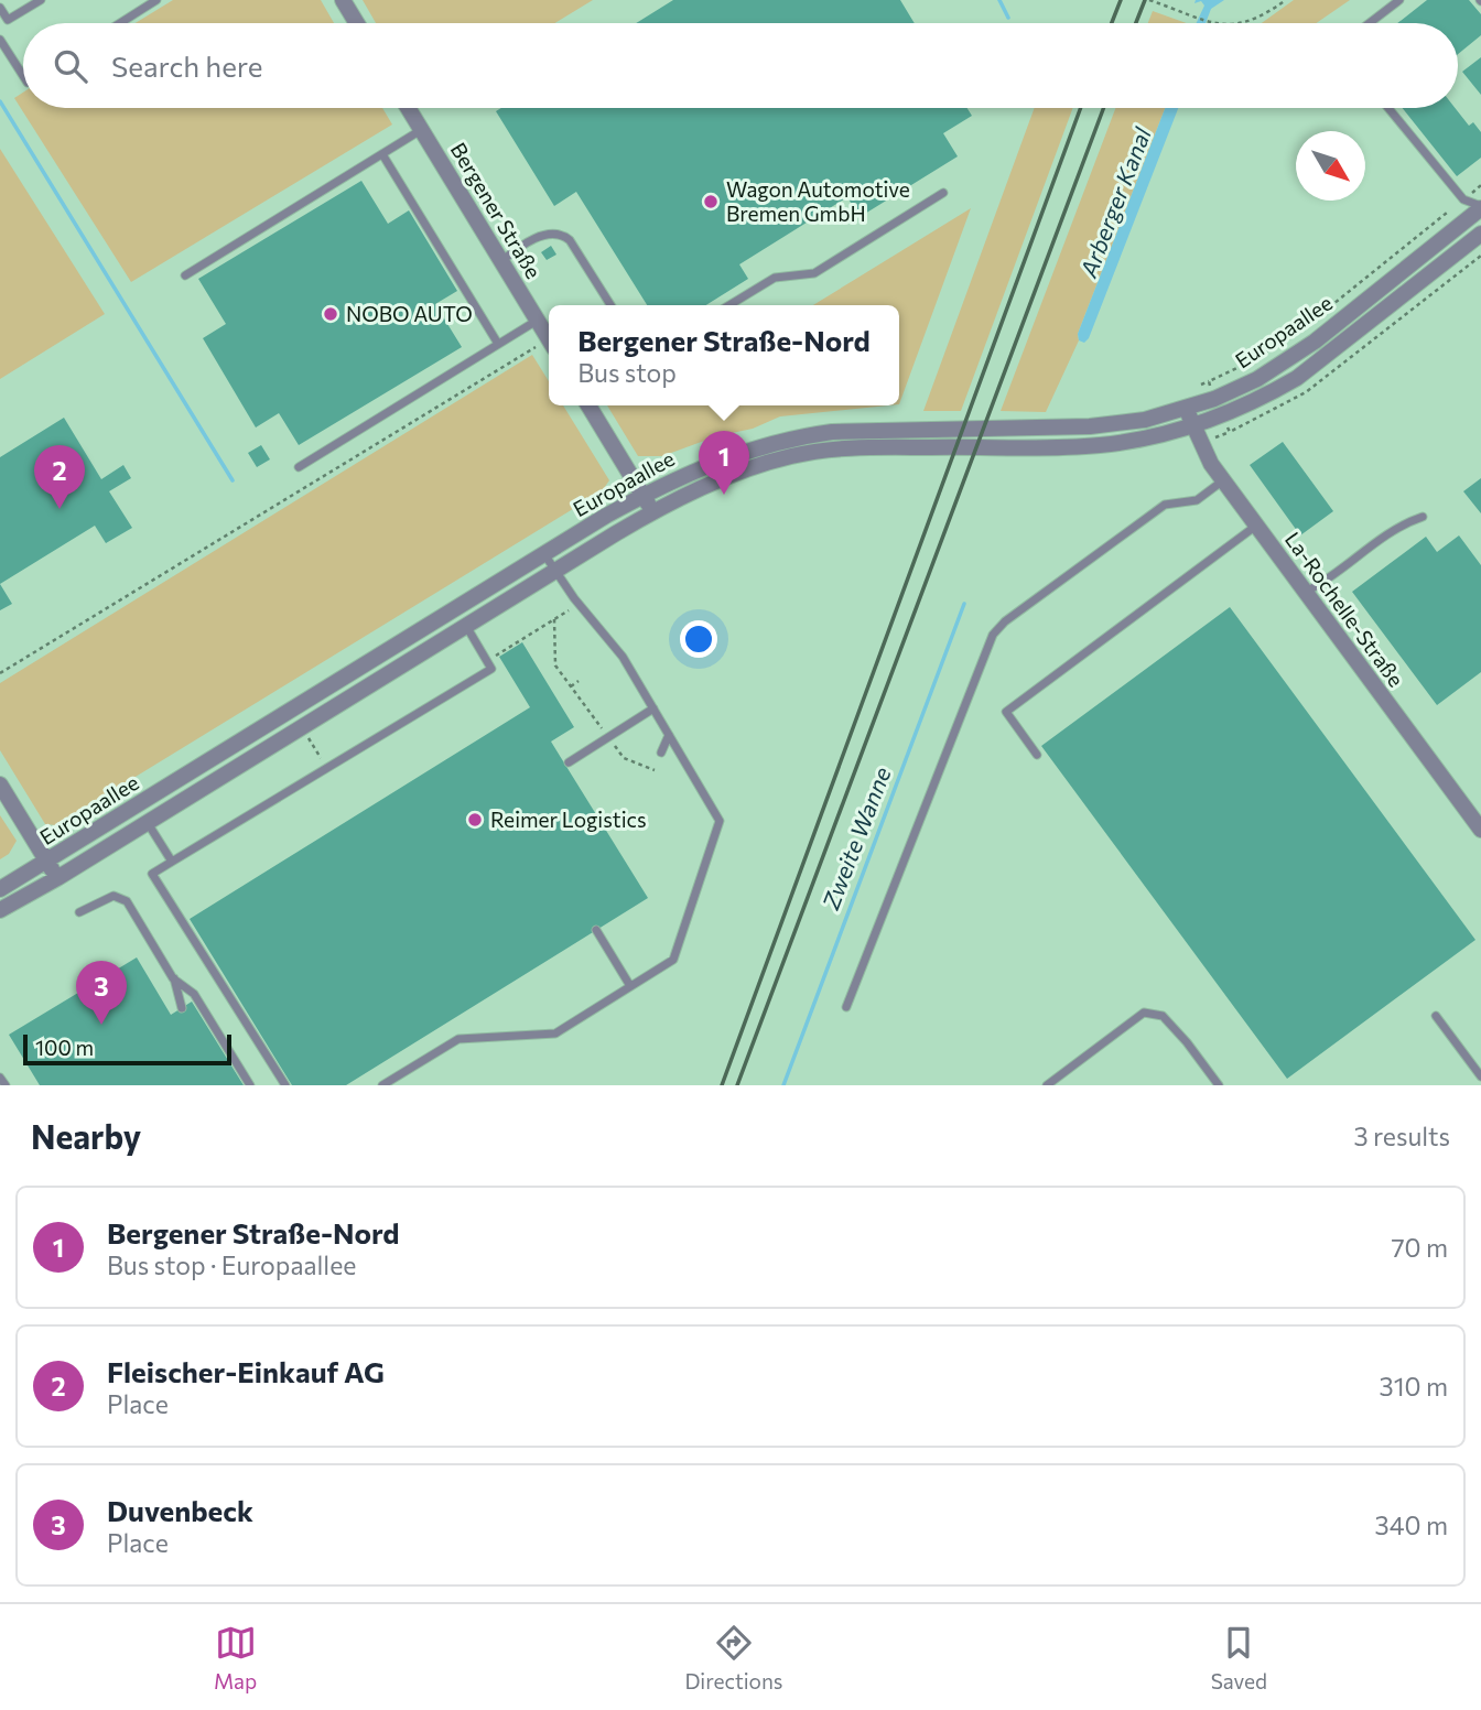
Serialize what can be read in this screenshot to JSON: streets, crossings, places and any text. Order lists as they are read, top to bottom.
{
  "streets": {
    "street": ["Bergener Straße", "Europaallee", "La-Rochelle-Straße"]
  },
  "crossings": [
    ["Europaallee", "La-Rochelle-Straße"]
  ],
  "water": ["Arberger Kanal", "Zweite Wanne"],
  "places": ["Wagon Automotive Bremen GmbH", "NOBO AUTO", "Reimer Logistics"],
  "scale_bar": "100 m",
  "north": "bottom right",
  "page": {
    "search": "Search here",
    "popup": ["Bergener Straße-Nord", "Bus stop"],
    "pins": ["1", "2", "3"],
    "scale": "100 m",
    "heading": ["Nearby", "3 results"],
    "list": [
      {
        "mark": "1",
        "name": "Bergener Straße-Nord",
        "note": "Bus stop · Europaallee",
        "value": "70 m"
      },
      {
        "mark": "2",
        "name": "Fleischer-Einkauf AG",
        "note": "Place",
        "value": "310 m"
      },
      {
        "mark": "3",
        "name": "Duvenbeck",
        "note": "Place",
        "value": "340 m"
      }
    ],
    "nav": ["Map", "Directions", "Saved"]
  }
}
